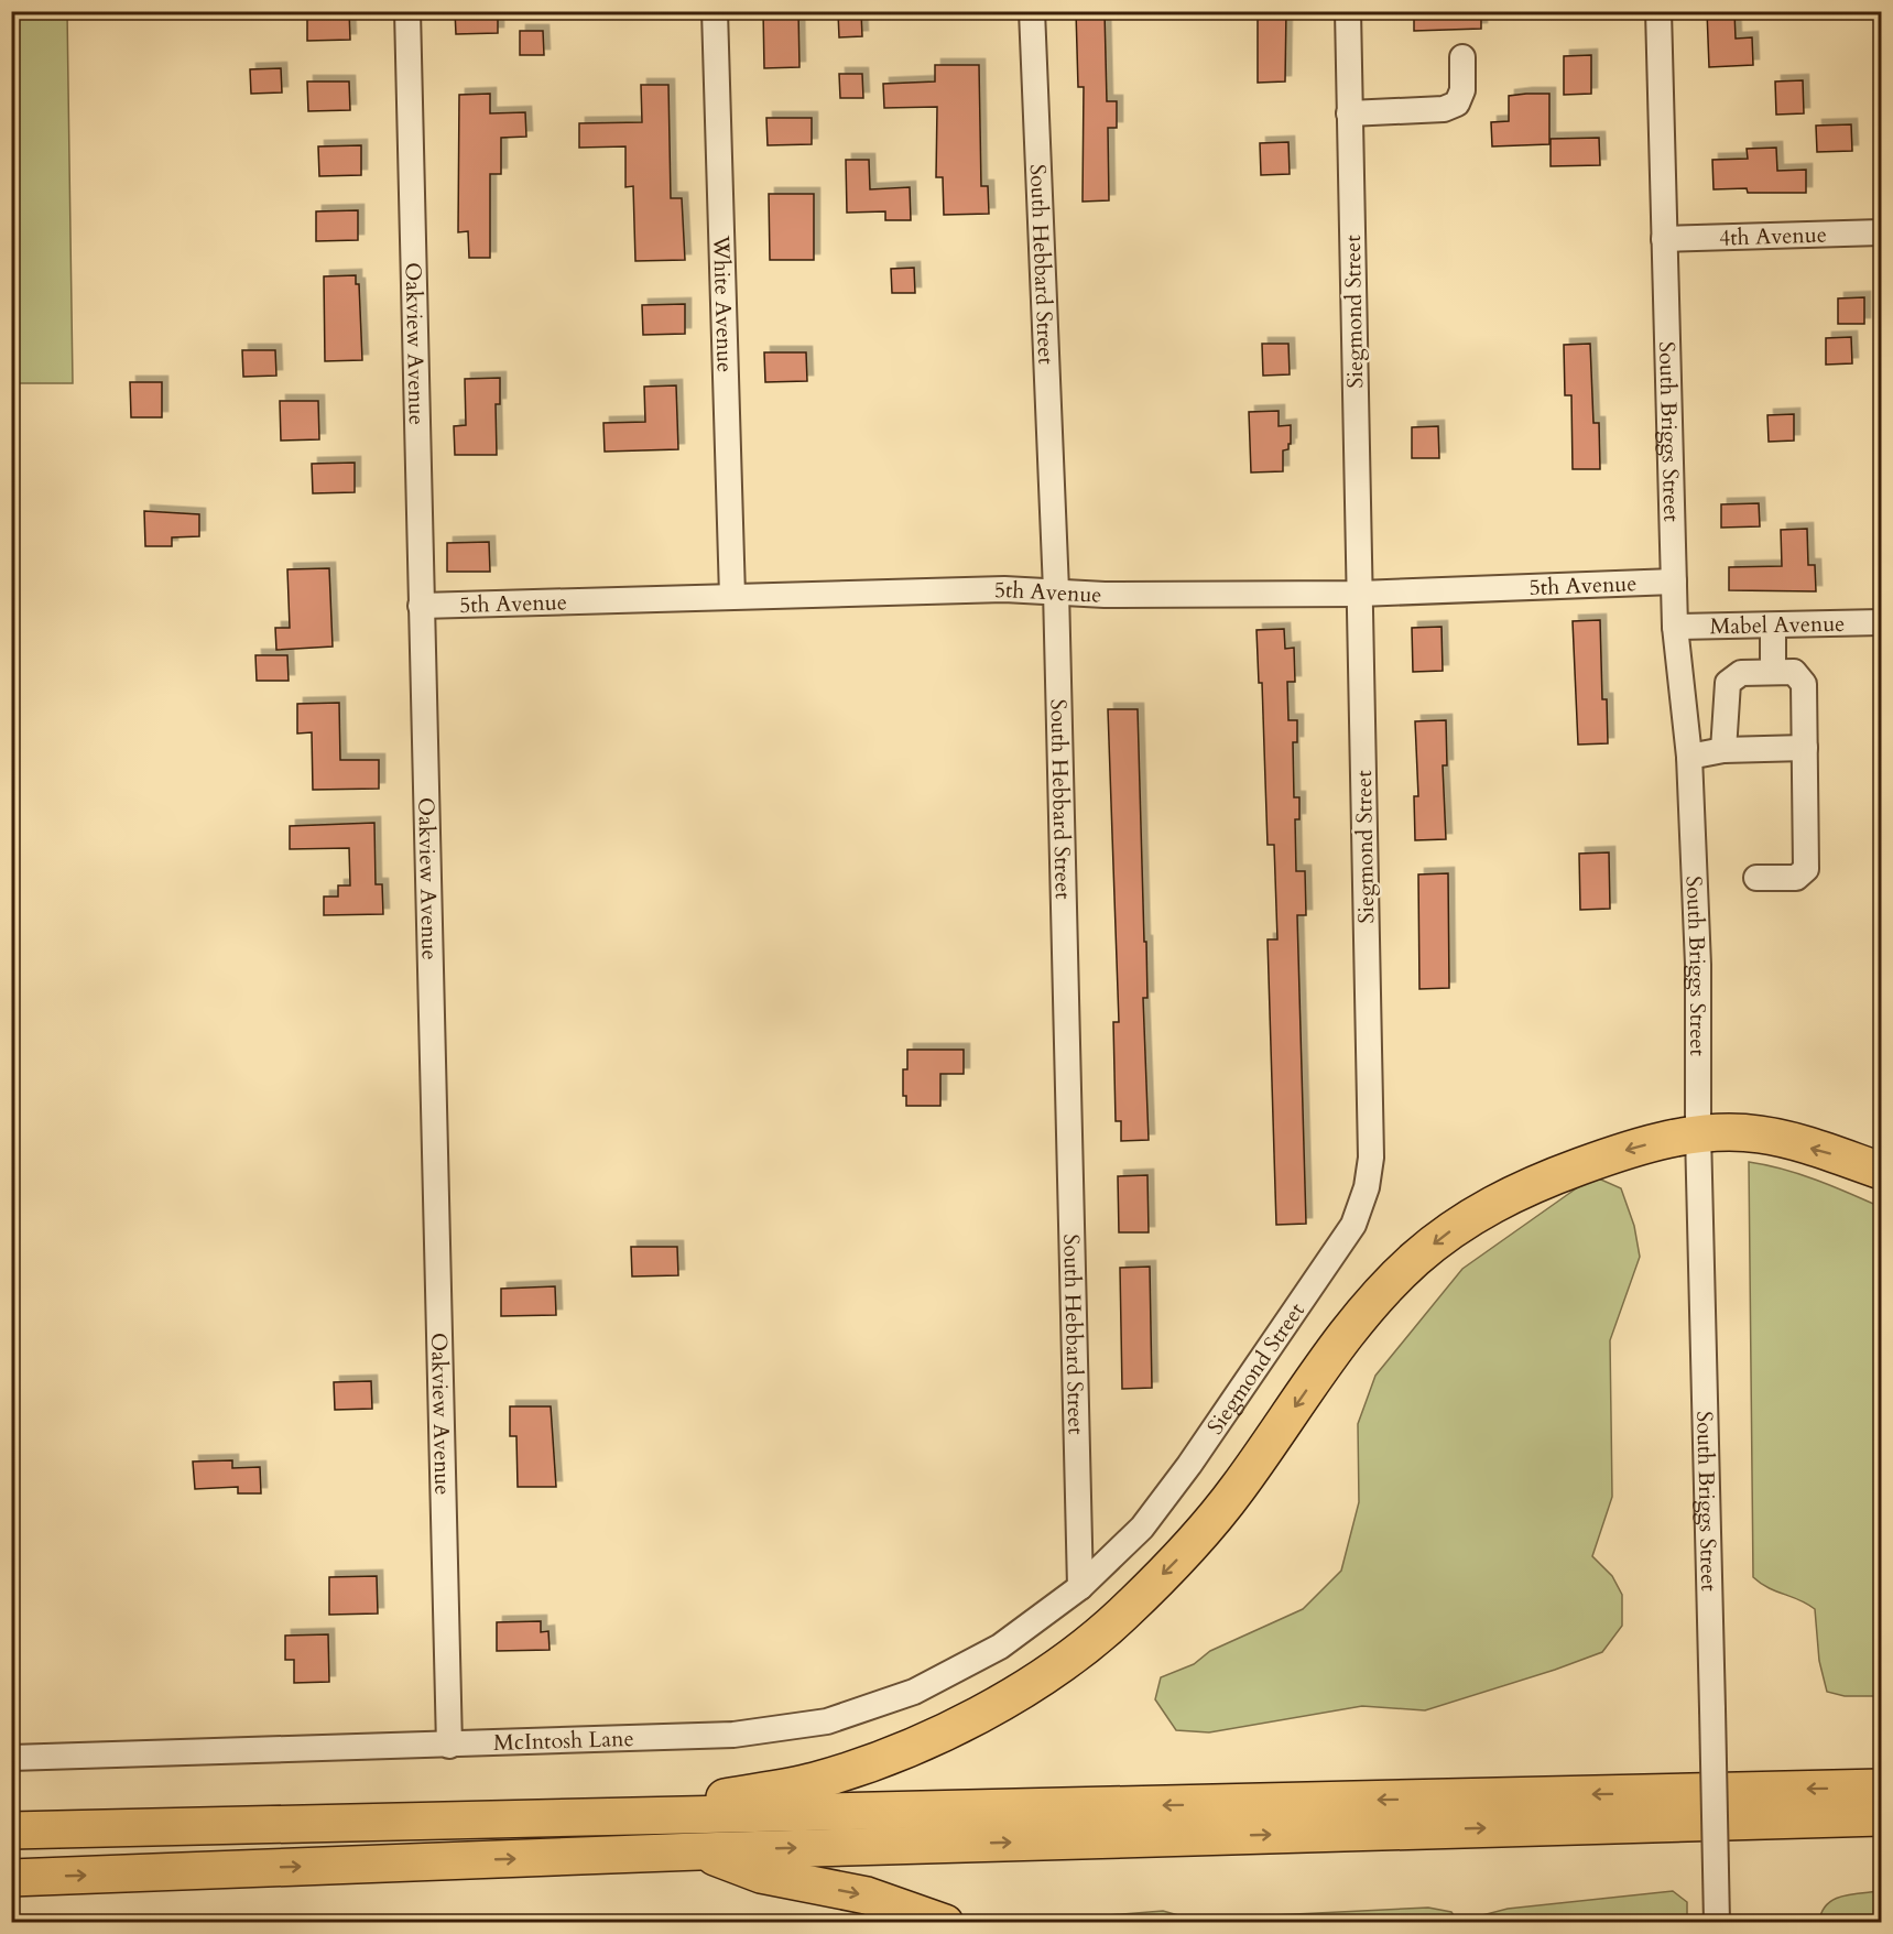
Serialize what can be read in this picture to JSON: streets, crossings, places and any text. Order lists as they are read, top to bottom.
{
  "streets": {
    "street": [
      "4th Avenue",
      "South Hebbard Street",
      "White Avenue",
      "Siegmond Street",
      "Oakview Avenue",
      "South Briggs Street",
      "5th Avenue",
      "Mabel Avenue",
      "McIntosh Lane"
    ]
  },
  "crossings": [
    ["4th Avenue", "South Briggs Street"],
    ["South Hebbard Street", "Siegmond Street"],
    ["South Hebbard Street", "5th Avenue"],
    ["South Hebbard Street", "McIntosh Lane"],
    ["White Avenue", "5th Avenue"],
    ["Siegmond Street", "5th Avenue"],
    ["Siegmond Street", "McIntosh Lane"],
    ["Oakview Avenue", "5th Avenue"],
    ["Oakview Avenue", "McIntosh Lane"],
    ["South Briggs Street", "5th Avenue"],
    ["South Briggs Street", "Mabel Avenue"]
  ]
}
